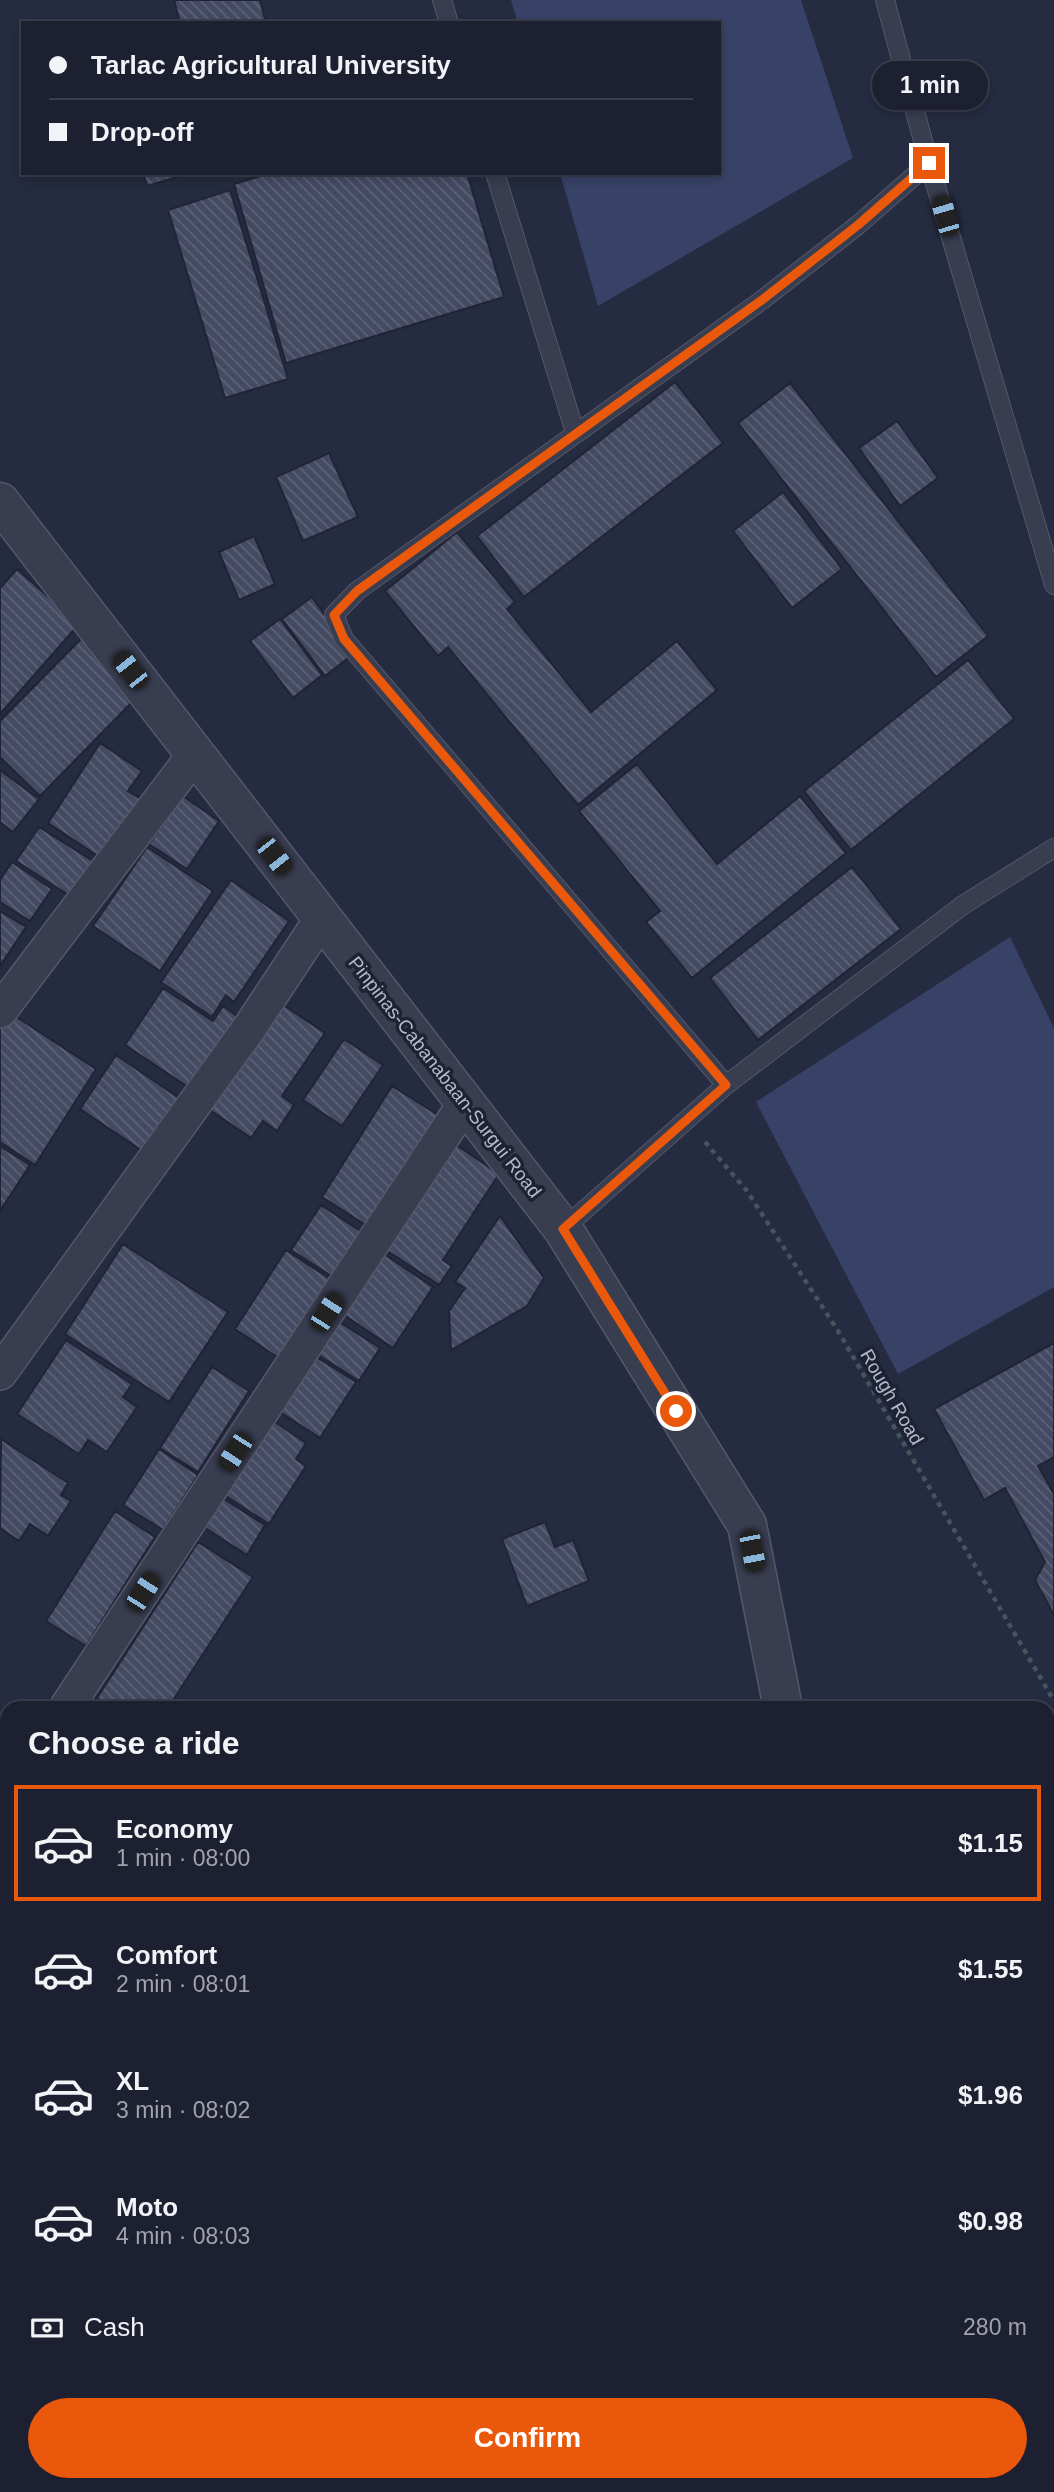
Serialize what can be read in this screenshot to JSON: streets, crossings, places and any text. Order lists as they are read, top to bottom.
{
  "streets": {
    "street": ["Pinpinas-Cabanabaan-Surgui Road"],
    "path": ["Rough Road"]
  },
  "page": {
    "banner": ["Tarlac Agricultural University", "Drop-off"],
    "bubble": "1 min",
    "heading": "Choose a ride",
    "list": [
      {
        "name": "Economy",
        "note": "1 min · 08:00",
        "value": "$1.15"
      },
      {
        "name": "Comfort",
        "note": "2 min · 08:01",
        "value": "$1.55"
      },
      {
        "name": "XL",
        "note": "3 min · 08:02",
        "value": "$1.96"
      },
      {
        "name": "Moto",
        "note": "4 min · 08:03",
        "value": "$0.98"
      }
    ],
    "pay": ["Cash", "280 m"],
    "buttons": "Confirm"
  }
}
